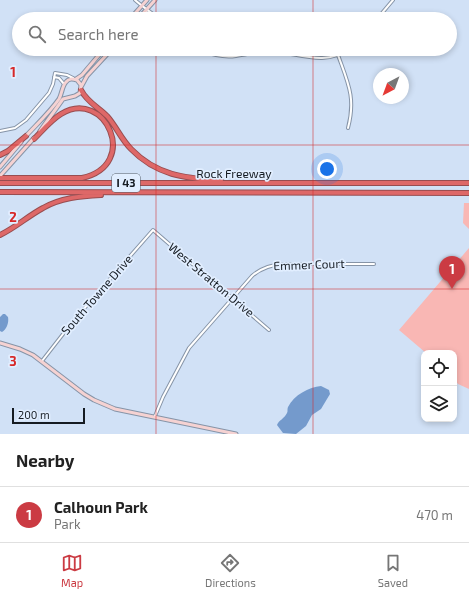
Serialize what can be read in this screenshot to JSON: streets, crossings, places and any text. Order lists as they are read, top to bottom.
{
  "streets": {
    "highway": ["Rock Freeway", "I 43"],
    "street": ["Emmer Court", "West Stratton Drive", "South Towne Drive"]
  },
  "crossings": [
    ["Emmer Court", "West Stratton Drive"],
    ["West Stratton Drive", "South Towne Drive"]
  ],
  "scale_bar": "200 m",
  "north": "bottom left",
  "page": {
    "search": "Search here",
    "pins": "1",
    "scale": "200 m",
    "heading": "Nearby",
    "list": [
      {
        "mark": "1",
        "name": "Calhoun Park",
        "note": "Park",
        "value": "470 m"
      }
    ],
    "nav": ["Map", "Directions", "Saved"]
  },
  "grid": {
    "rows": ["1", "2", "3"]
  }
}
